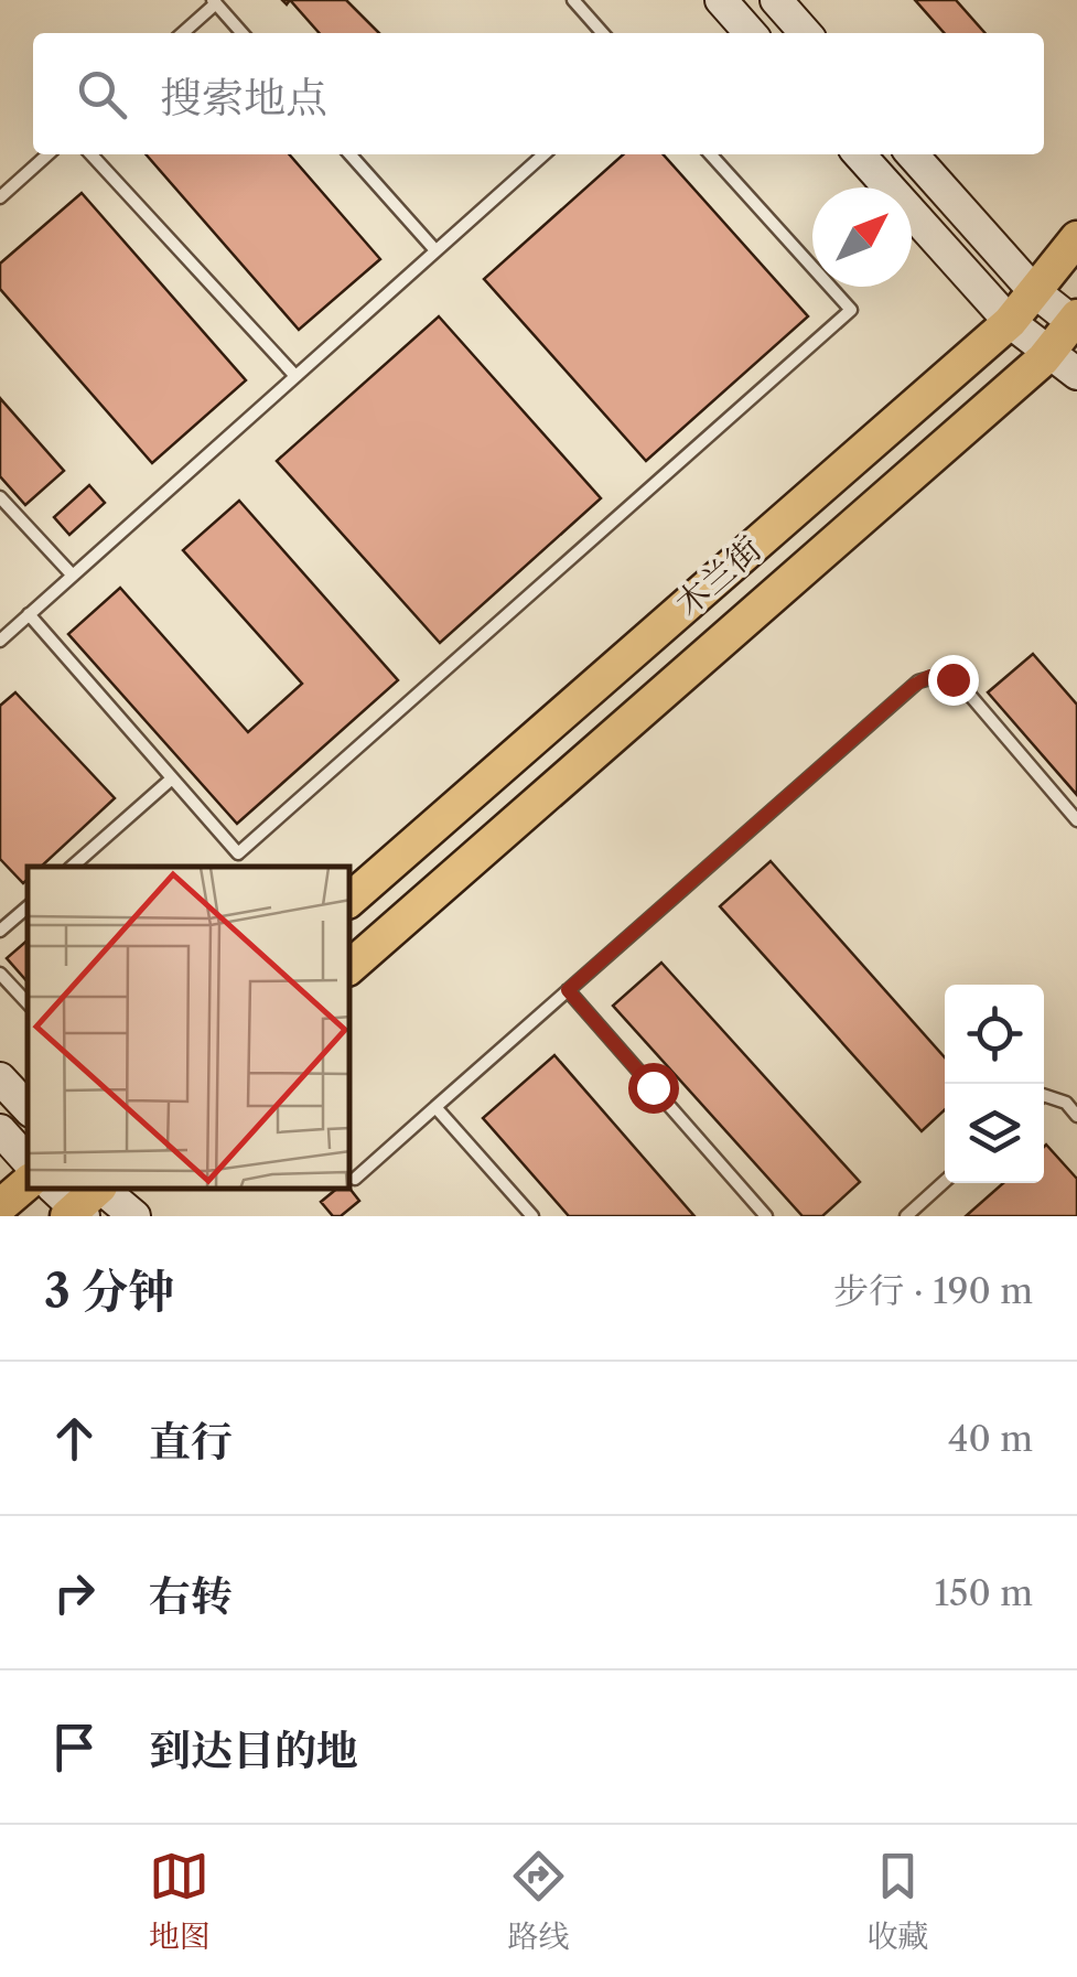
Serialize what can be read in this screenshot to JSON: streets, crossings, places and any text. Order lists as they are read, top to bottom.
{
  "streets": {
    "main road": ["木兰街"]
  },
  "north": "top right",
  "page": {
    "search": "搜索地点",
    "heading": ["3 分钟", "步行 · 190 m"],
    "list": [
      ["直行", "40 m"],
      ["右转", "150 m"],
      "到达目的地"
    ],
    "nav": ["地图", "路线", "收藏"]
  }
}
